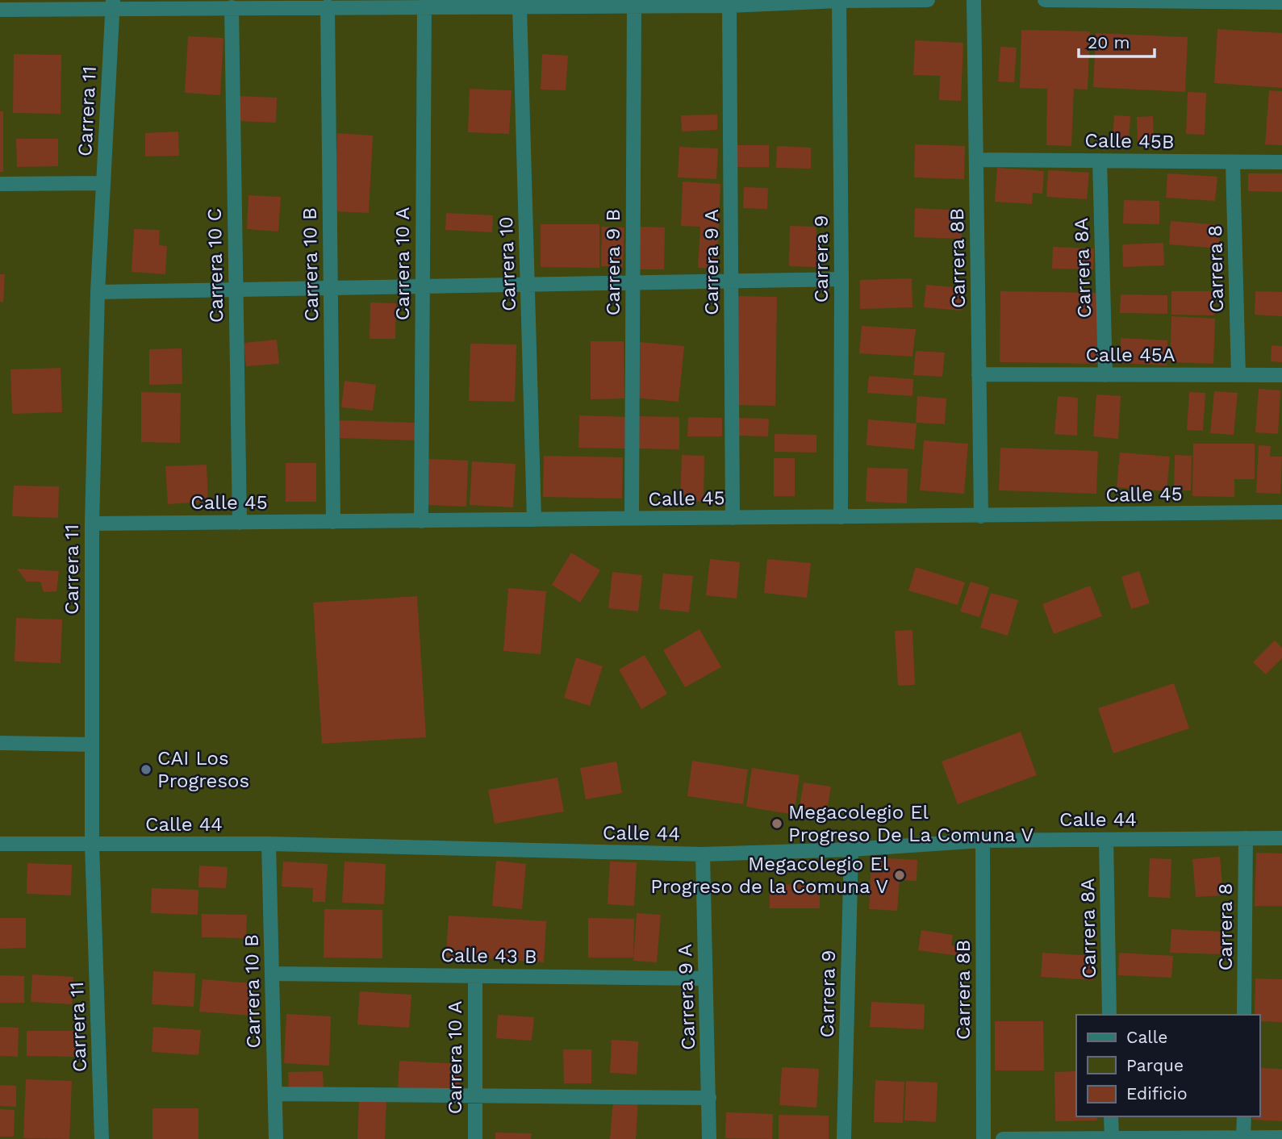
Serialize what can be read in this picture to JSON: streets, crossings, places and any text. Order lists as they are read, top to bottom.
{
  "streets": {
    "street": [
      "Carrera 11",
      "Calle 45B",
      "Carrera 8B",
      "Carrera 9",
      "Carrera 9 B",
      "Carrera 9 A",
      "Carrera 10 A",
      "Carrera 10",
      "Carrera 10 B",
      "Carrera 10 C",
      "Carrera 8A",
      "Carrera 8",
      "Calle 45A",
      "Calle 45",
      "Calle 44",
      "Calle 43 B"
    ]
  },
  "crossings": [
    ["Carrera 11", "Calle 45"],
    ["Carrera 11", "Calle 44"],
    ["Calle 45B", "Carrera 8B"],
    ["Calle 45B", "Carrera 8A"],
    ["Calle 45B", "Carrera 8"],
    ["Carrera 8B", "Calle 45A"],
    ["Carrera 8B", "Calle 45"],
    ["Carrera 8B", "Calle 44"],
    ["Carrera 9", "Calle 45"],
    ["Carrera 9", "Calle 44"],
    ["Carrera 9 B", "Calle 45"],
    ["Carrera 9 A", "Calle 45"],
    ["Carrera 9 A", "Calle 44"],
    ["Carrera 9 A", "Calle 43 B"],
    ["Carrera 10 A", "Calle 45"],
    ["Carrera 10 A", "Calle 43 B"],
    ["Carrera 10", "Calle 45"],
    ["Carrera 10 B", "Calle 45"],
    ["Carrera 10 B", "Calle 44"],
    ["Carrera 10 B", "Calle 43 B"],
    ["Carrera 10 C", "Calle 45"],
    ["Carrera 8A", "Calle 45A"],
    ["Carrera 8A", "Calle 44"],
    ["Carrera 8", "Calle 45A"],
    ["Carrera 8", "Calle 44"]
  ],
  "places": ["CAI Los Progresos", "Megacolegio El Progreso De La Comuna V", "Megacolegio El Progreso de la Comuna V"],
  "legend": ["Calle", "Parque", "Edificio"],
  "scale_bar": "20 m"
}
